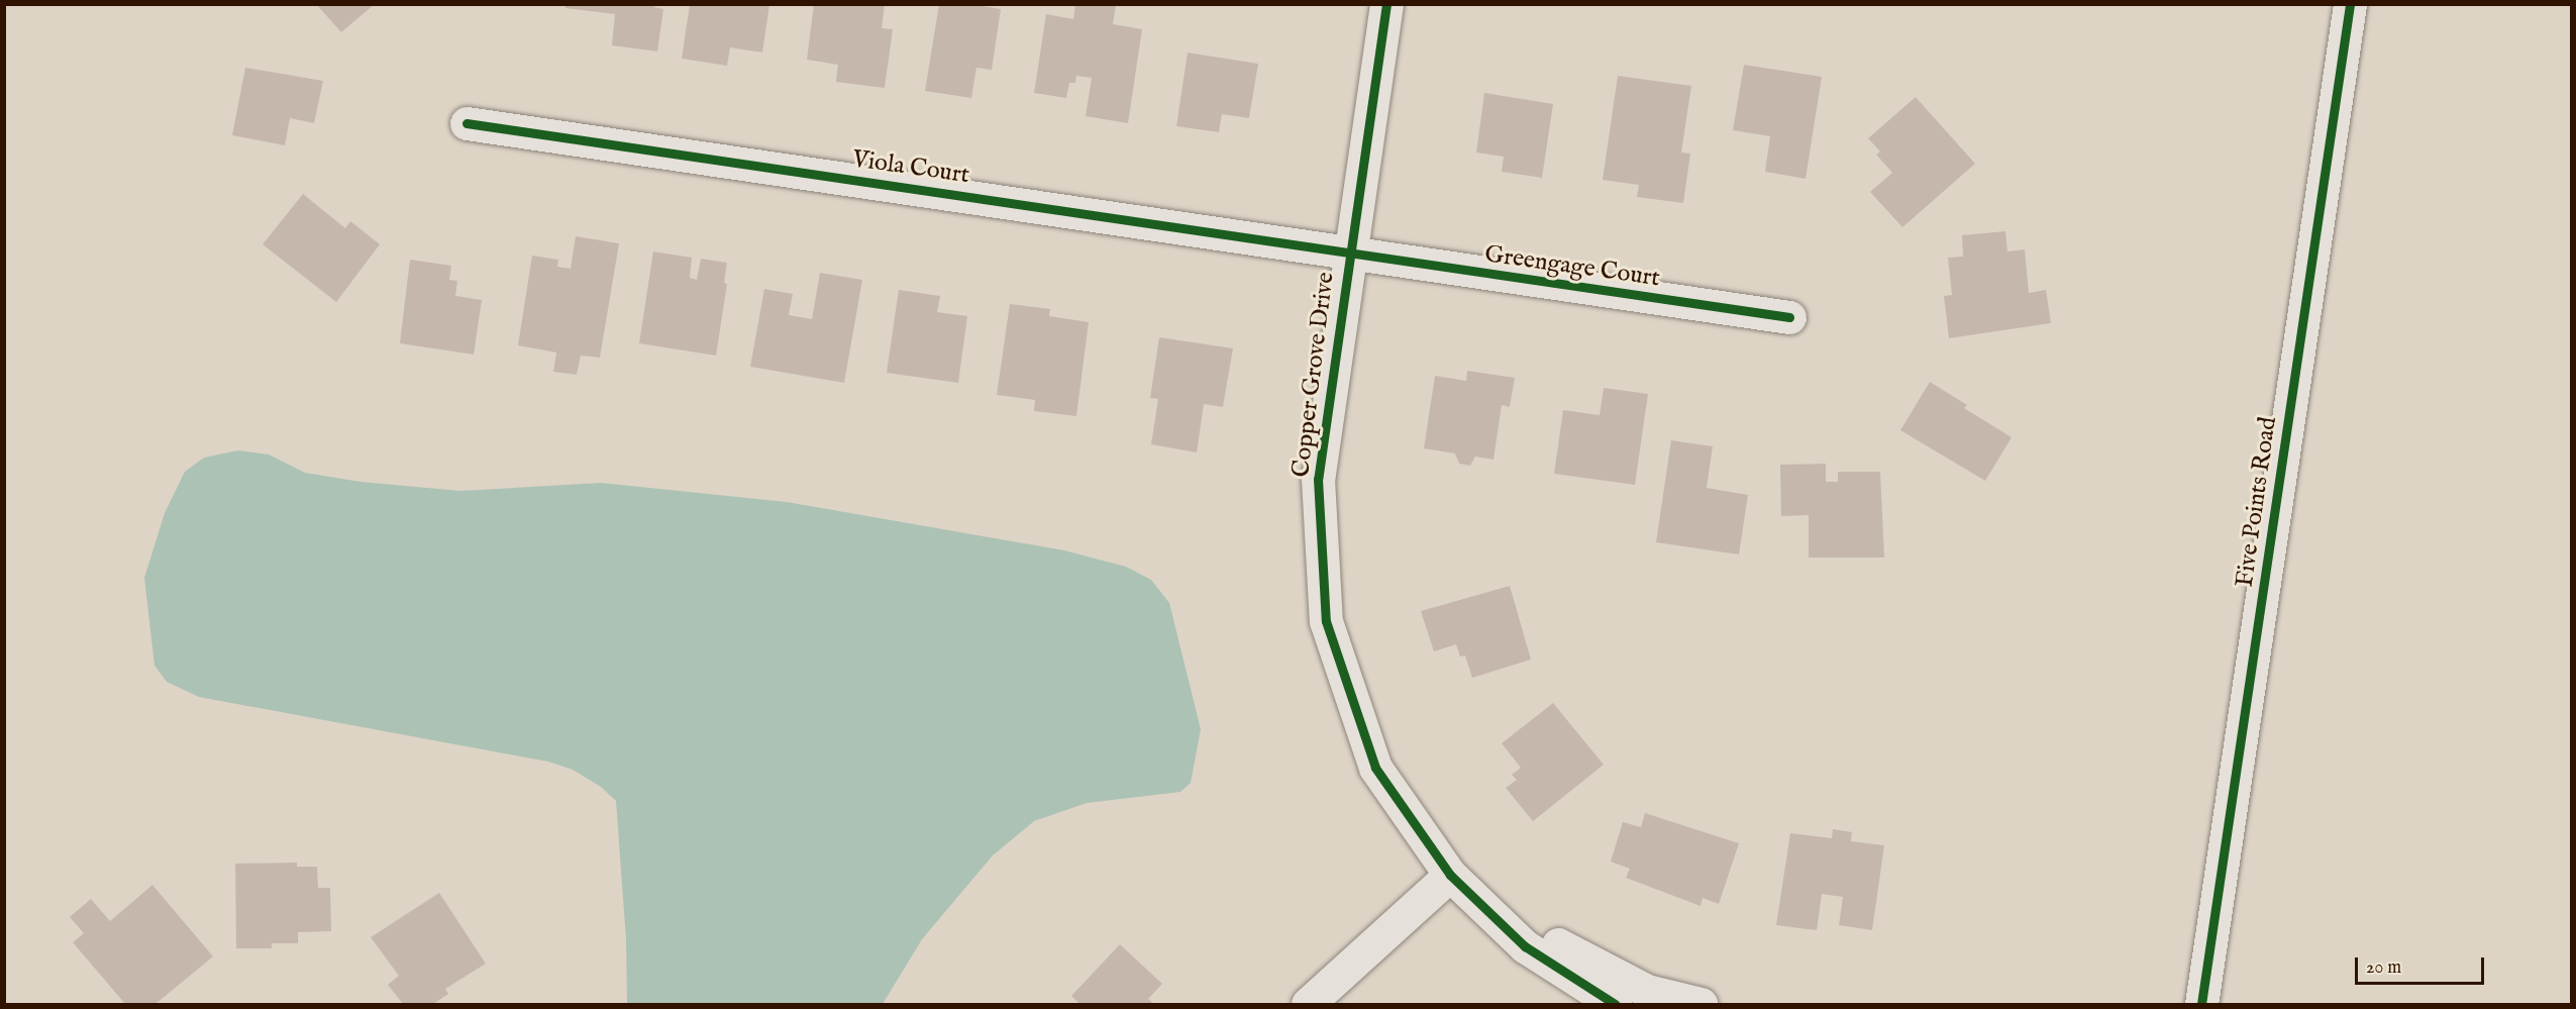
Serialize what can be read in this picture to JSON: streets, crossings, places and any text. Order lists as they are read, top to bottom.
{
  "streets": {
    "street": [
      "Viola Court",
      "Greengage Court",
      "Copper Grove Drive",
      "Five Points Road"
    ]
  },
  "crossings": [
    ["Viola Court", "Greengage Court"],
    ["Viola Court", "Copper Grove Drive"],
    ["Greengage Court", "Copper Grove Drive"]
  ],
  "scale_bar": "20 m"
}
